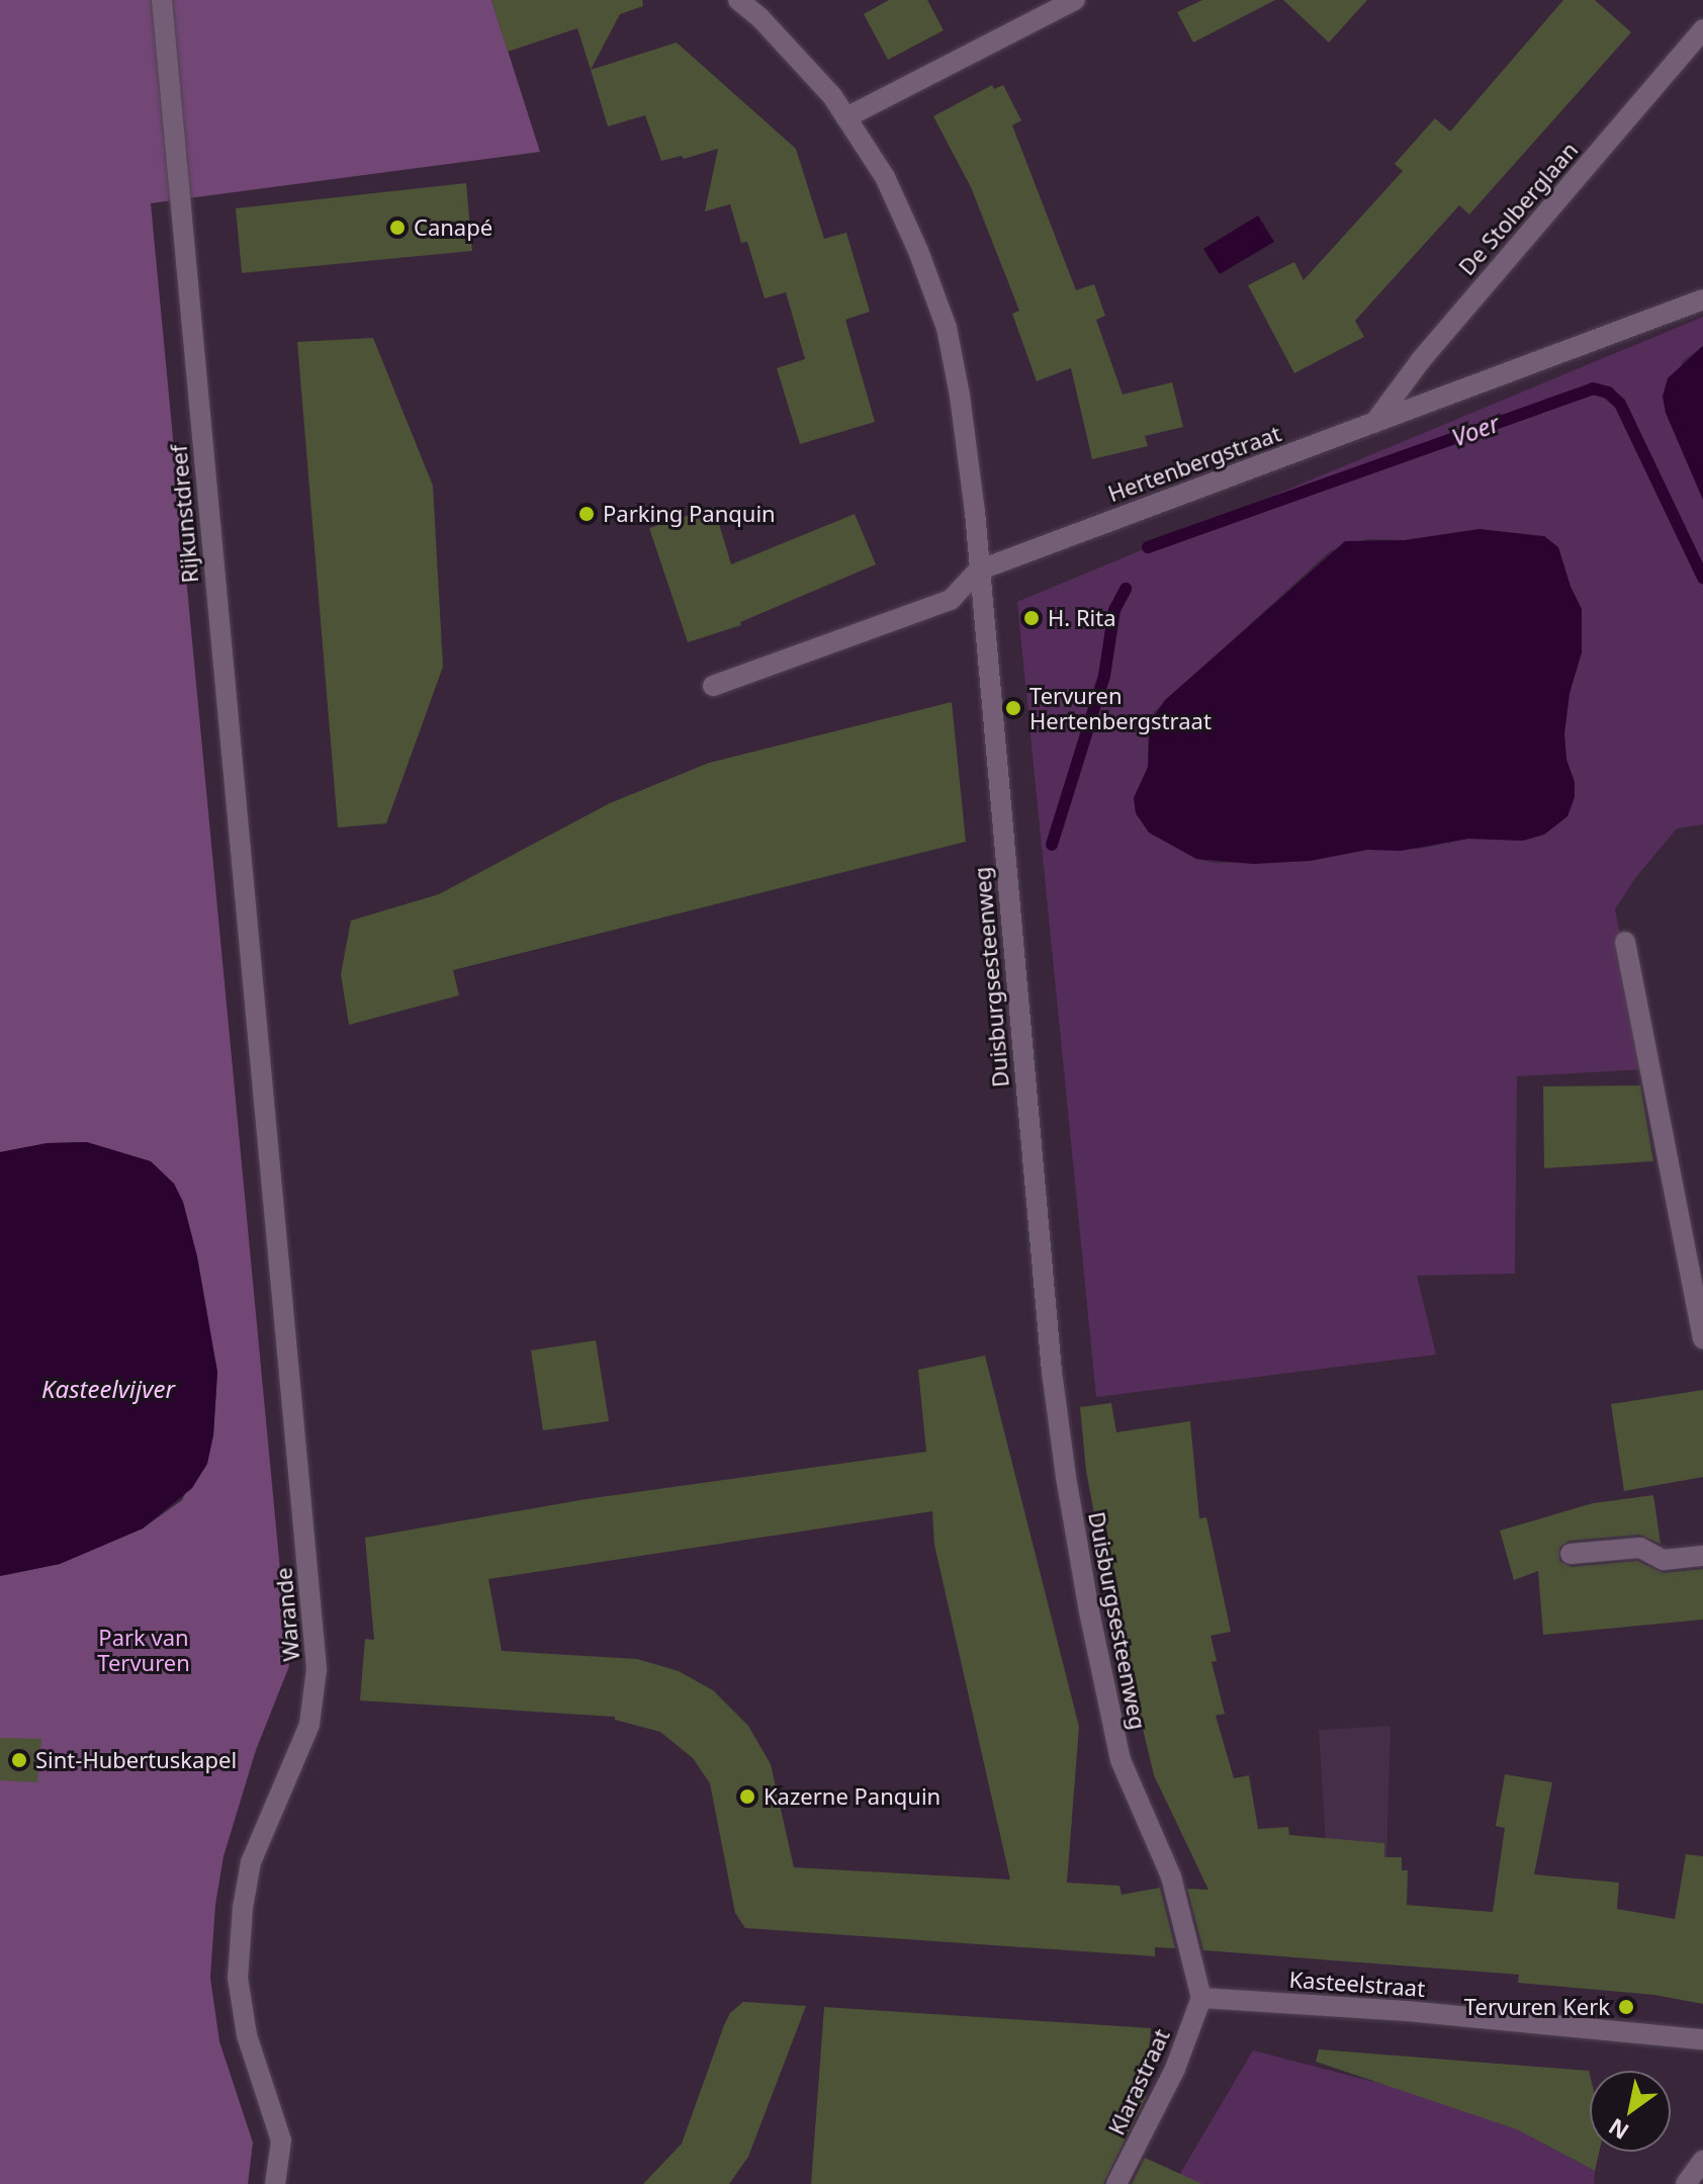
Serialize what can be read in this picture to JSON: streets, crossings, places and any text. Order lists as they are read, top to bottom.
{
  "streets": {
    "street": [
      "De Stolberglaan",
      "Hertenbergstraat",
      "Rijkunstdreef",
      "Duisburgsesteenweg",
      "Warande",
      "Kasteelstraat",
      "Klarastraat"
    ]
  },
  "crossings": [
    ["De Stolberglaan", "Hertenbergstraat"],
    ["Hertenbergstraat", "Duisburgsesteenweg"],
    ["Rijkunstdreef", "Warande"],
    ["Duisburgsesteenweg", "Kasteelstraat"],
    ["Duisburgsesteenweg", "Klarastraat"],
    ["Kasteelstraat", "Klarastraat"]
  ],
  "water": ["Voer", "Kasteelvijver"],
  "parks": ["Park van Tervuren"],
  "places": [
    "Canapé",
    "Parking Panquin",
    "H. Rita",
    "Tervuren Hertenbergstraat",
    "Sint-Hubertuskapel",
    "Kazerne Panquin",
    "Tervuren Kerk"
  ],
  "north": "bottom left"
}
